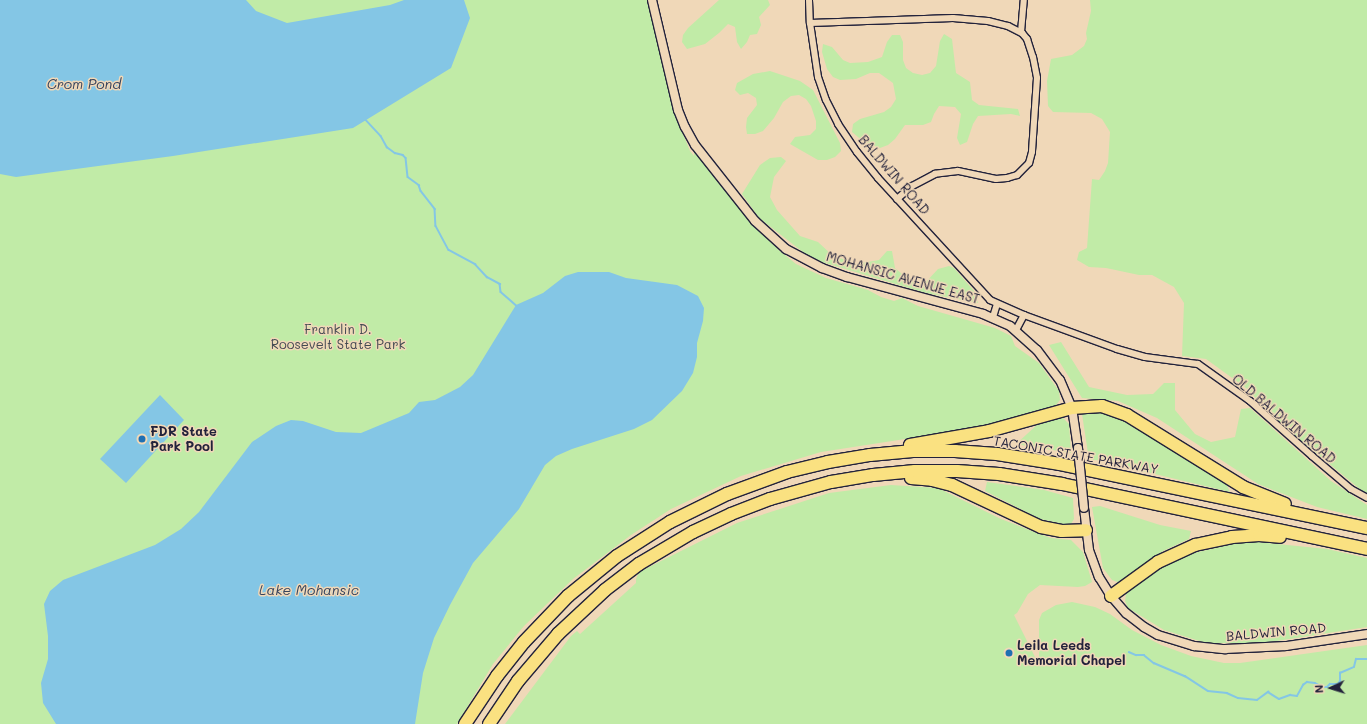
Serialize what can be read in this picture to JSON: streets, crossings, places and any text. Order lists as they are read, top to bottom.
{
  "streets": {
    "highway": ["TACONIC STATE PARKWAY"],
    "street": ["BALDWIN ROAD", "MOHANSIC AVENUE EAST", "OLD BALDWIN ROAD"]
  },
  "crossings": [
    ["BALDWIN ROAD", "MOHANSIC AVENUE EAST"],
    ["BALDWIN ROAD", "OLD BALDWIN ROAD"]
  ],
  "water": ["Crom Pond", "Lake Mohansic"],
  "parks": ["Franklin D. Roosevelt State Park"],
  "places": ["FDR State Park Pool", "Leila Leeds Memorial Chapel"],
  "north": "left"
}
